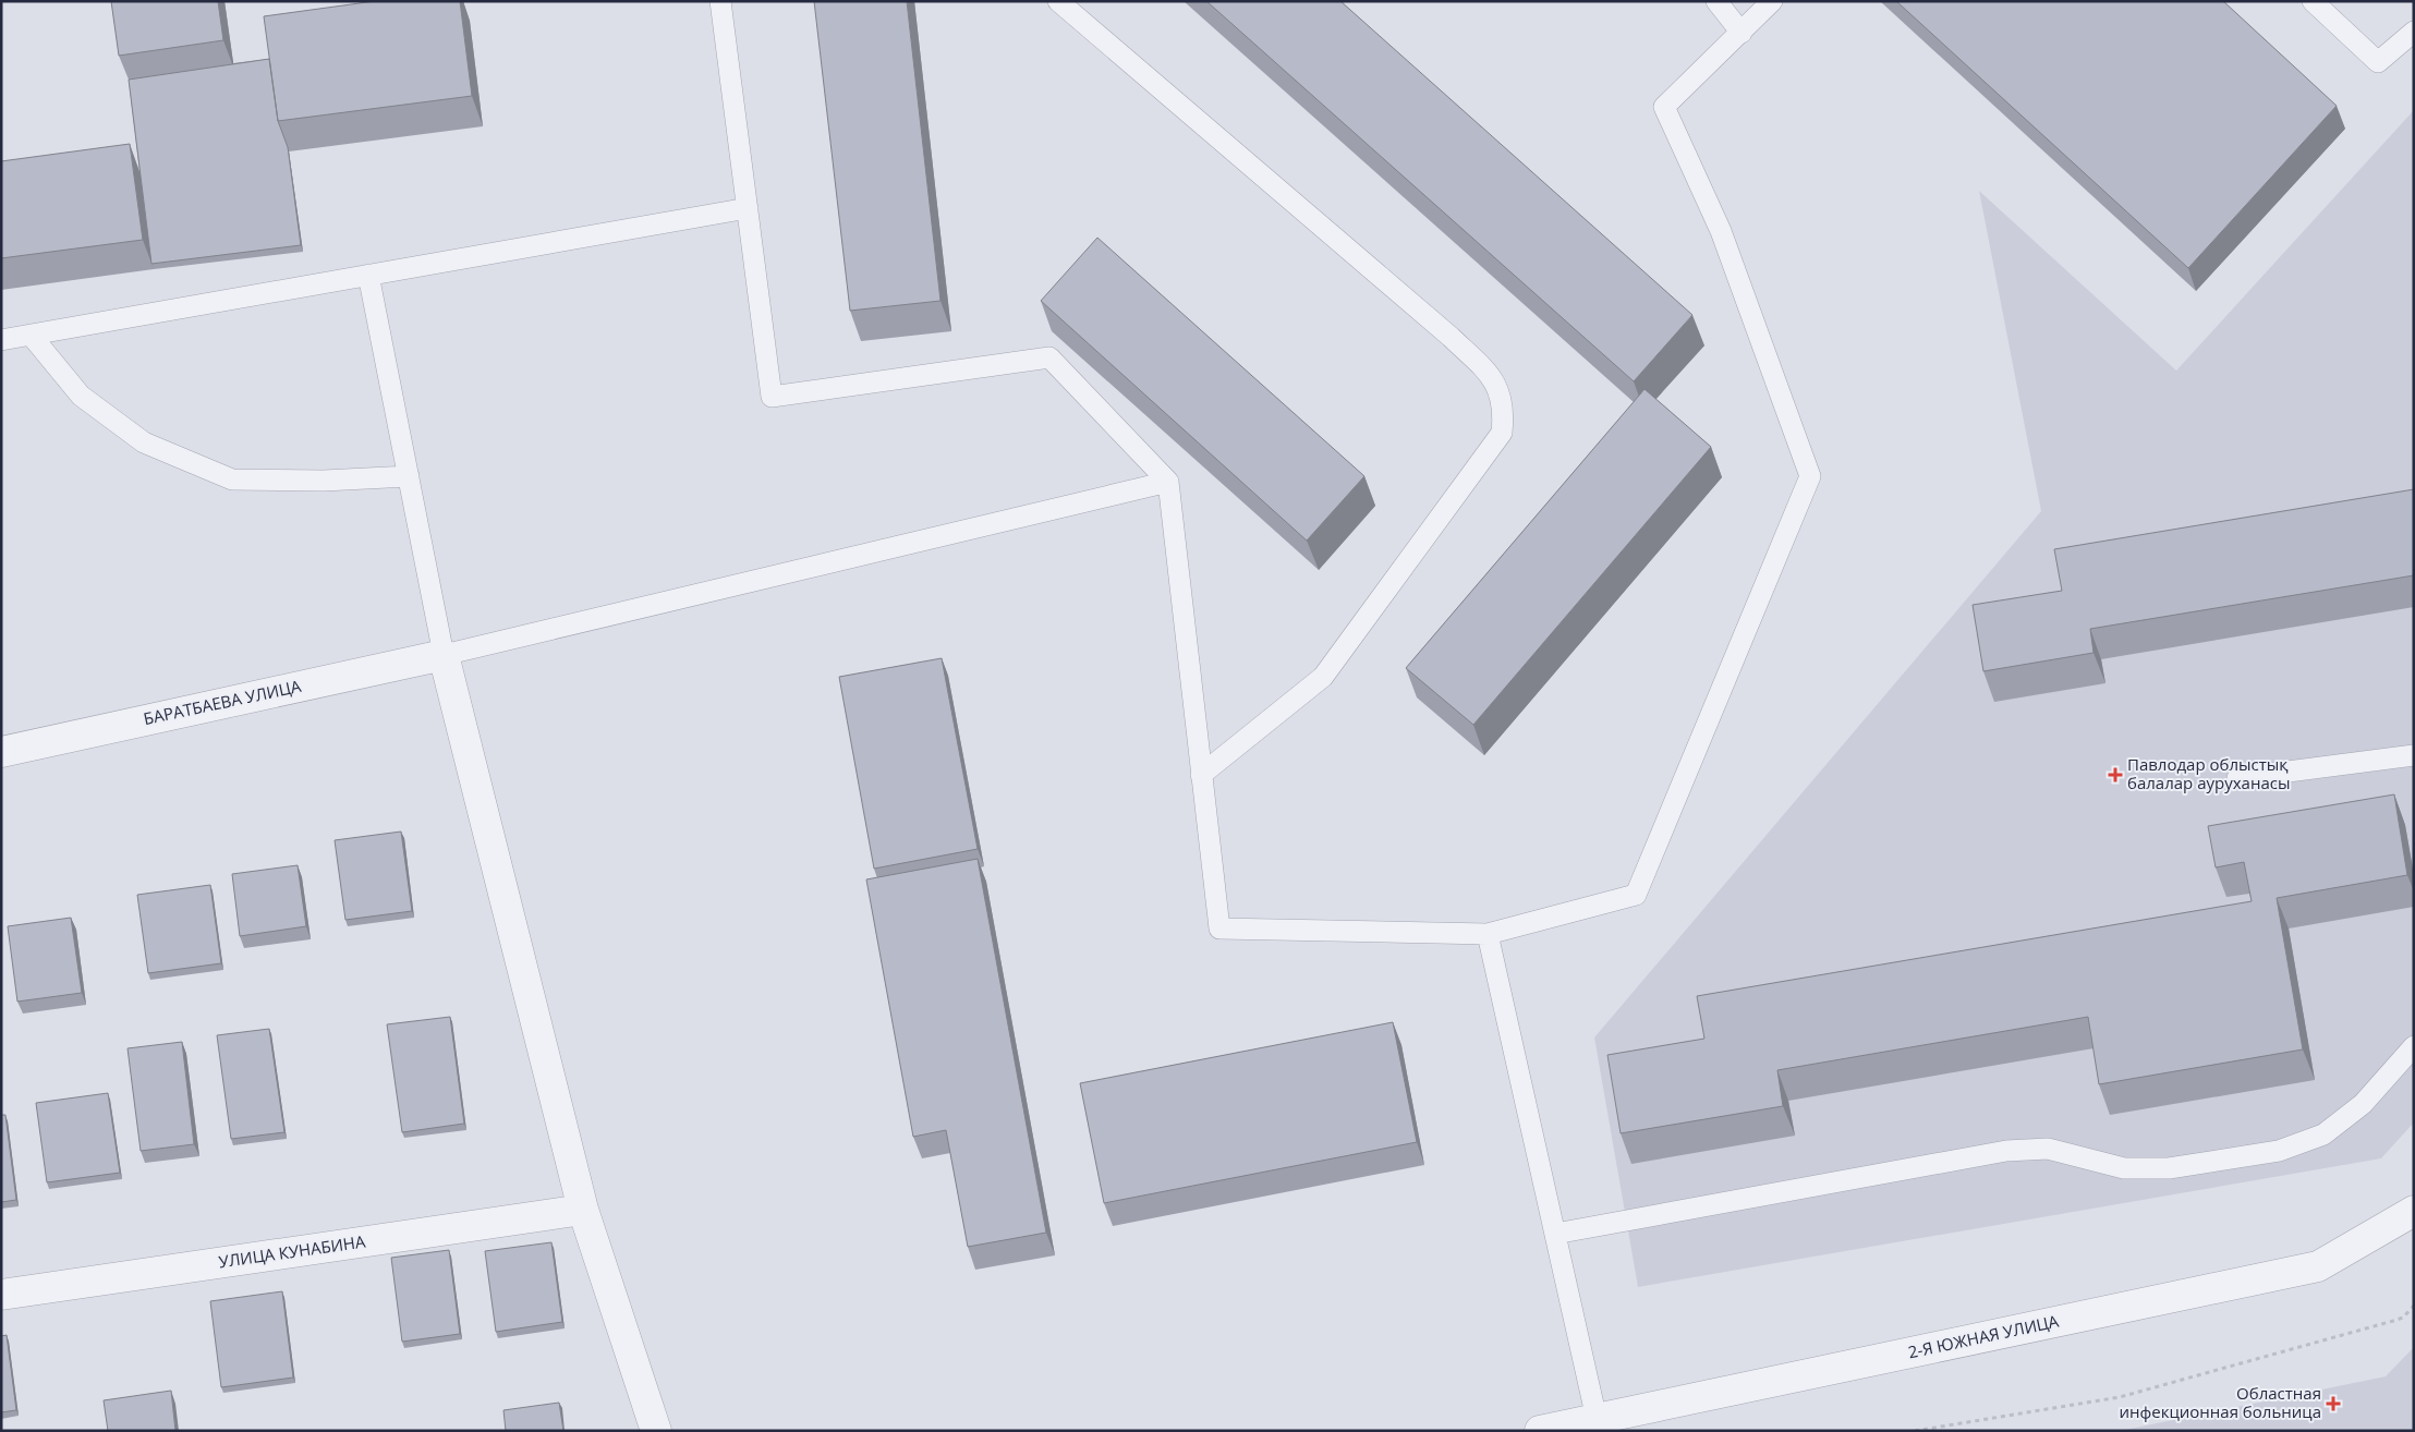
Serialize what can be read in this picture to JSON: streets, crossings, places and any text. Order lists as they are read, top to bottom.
{
  "streets": {
    "street": ["БАРАТБАЕВА УЛИЦА", "УЛИЦА КУНАБИНА", "2-Я ЮЖНАЯ УЛИЦА"]
  },
  "places": {
    "health": ["Павлодар облыстық балалар ауруханасы", "Областная инфекционная больница"]
  }
}
